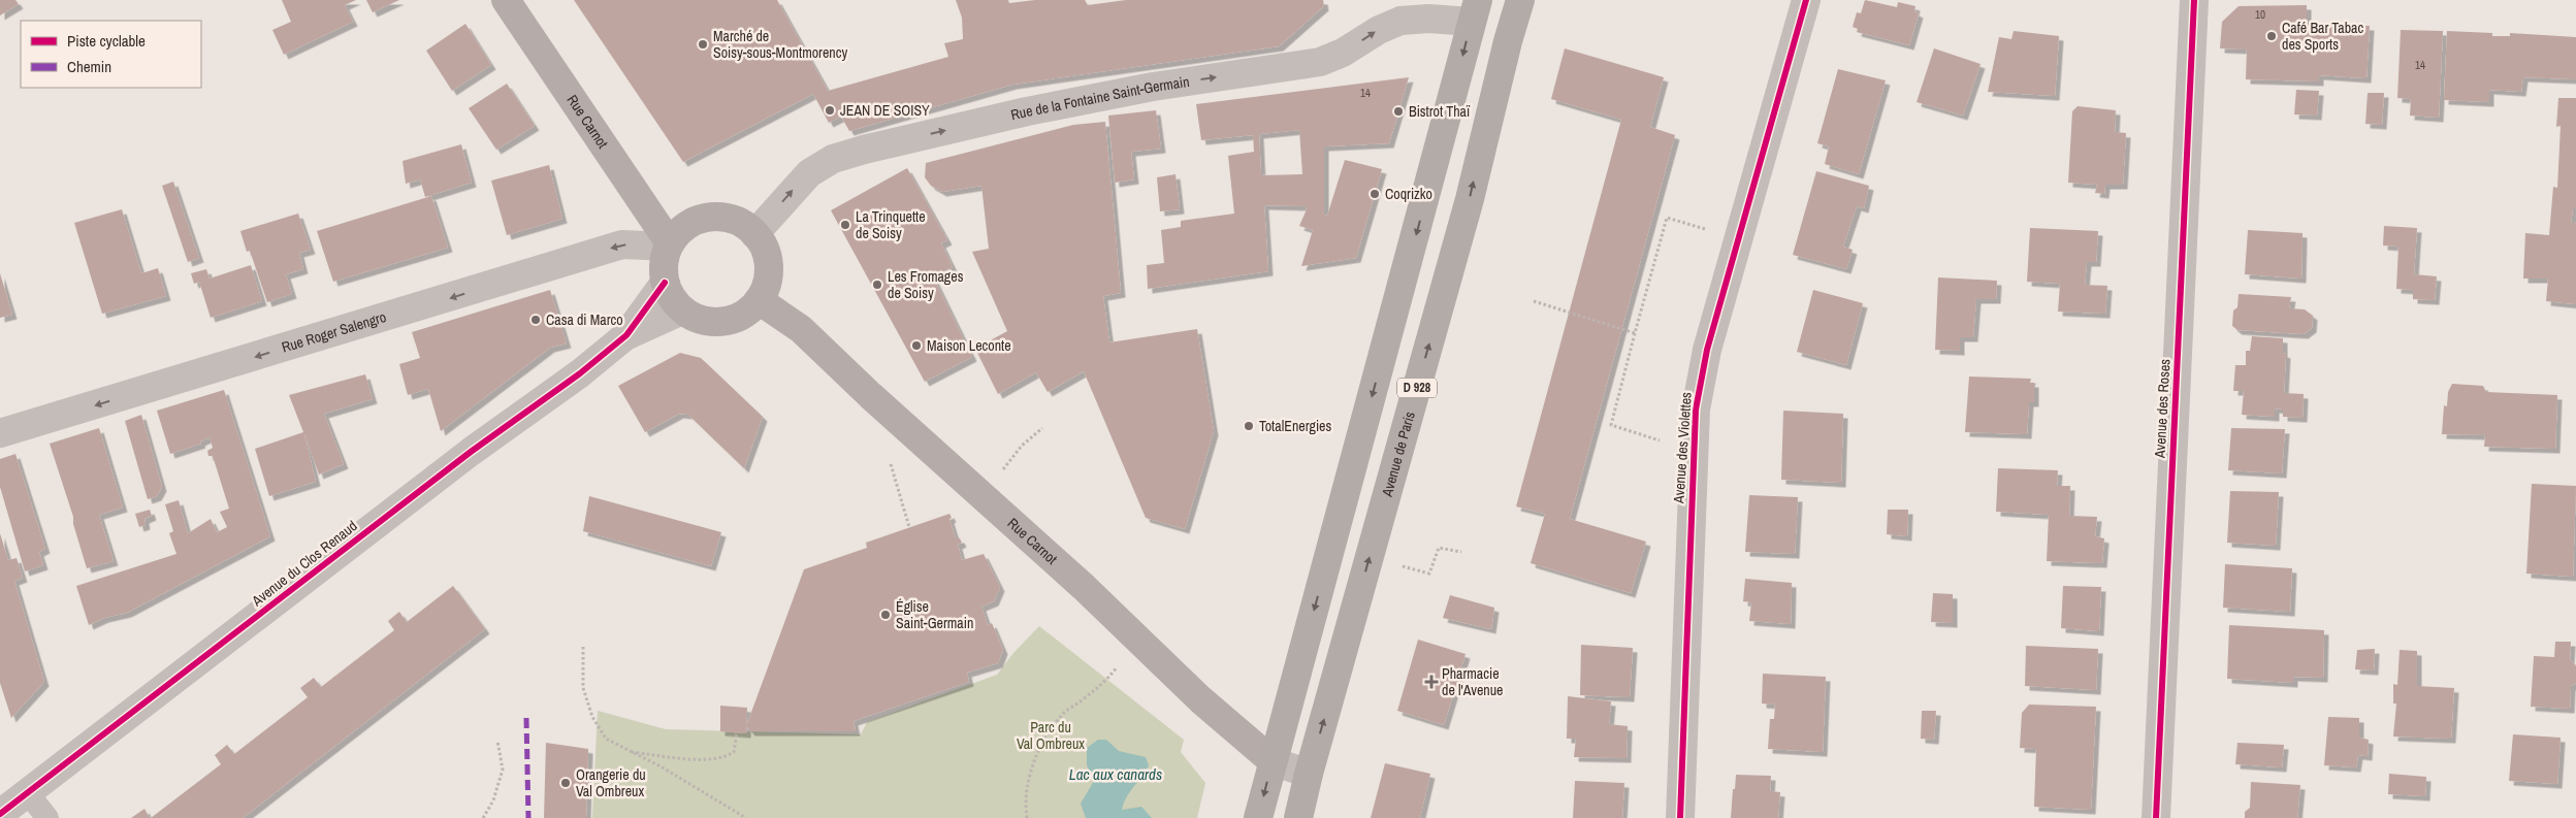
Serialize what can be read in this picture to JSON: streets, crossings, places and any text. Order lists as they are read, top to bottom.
{
  "streets": {
    "main road": ["D 928", "Avenue de Paris"],
    "street": [
      "Rue de la Fontaine Saint-Germain",
      "Rue Carnot",
      "Rue Roger Salengro",
      "Avenue des Roses",
      "Avenue des Violettes",
      "Avenue du Clos Renaud"
    ]
  },
  "crossings": [
    ["Rue de la Fontaine Saint-Germain", "Rue Carnot"],
    ["Rue de la Fontaine Saint-Germain", "Rue Roger Salengro"],
    ["Rue de la Fontaine Saint-Germain", "D 928"],
    ["Rue Carnot", "Rue Roger Salengro"],
    ["Rue Carnot", "D 928"],
    ["Rue Carnot", "Avenue de Paris"]
  ],
  "one_way": ["Rue de la Fontaine Saint-Germain", "Rue Roger Salengro"],
  "water": ["Lac aux canards"],
  "parks": ["Parc du Val Ombreux"],
  "places": {
    "other": [
      "Café Bar Tabac des Sports",
      "Marché de Soisy-sous-Montmorency",
      "JEAN DE SOISY",
      "Bistrot Thaï",
      "Coqrizko",
      "La Trinquette de Soisy",
      "Les Fromages de Soisy",
      "Casa di Marco",
      "Maison Leconte",
      "TotalEnergies",
      "Église Saint-Germain",
      "Orangerie du Val Ombreux"
    ],
    "health": ["Pharmacie de l'Avenue"]
  },
  "house_numbers": ["10", "14", "14"],
  "legend": ["Piste cyclable", "Chemin"]
}
